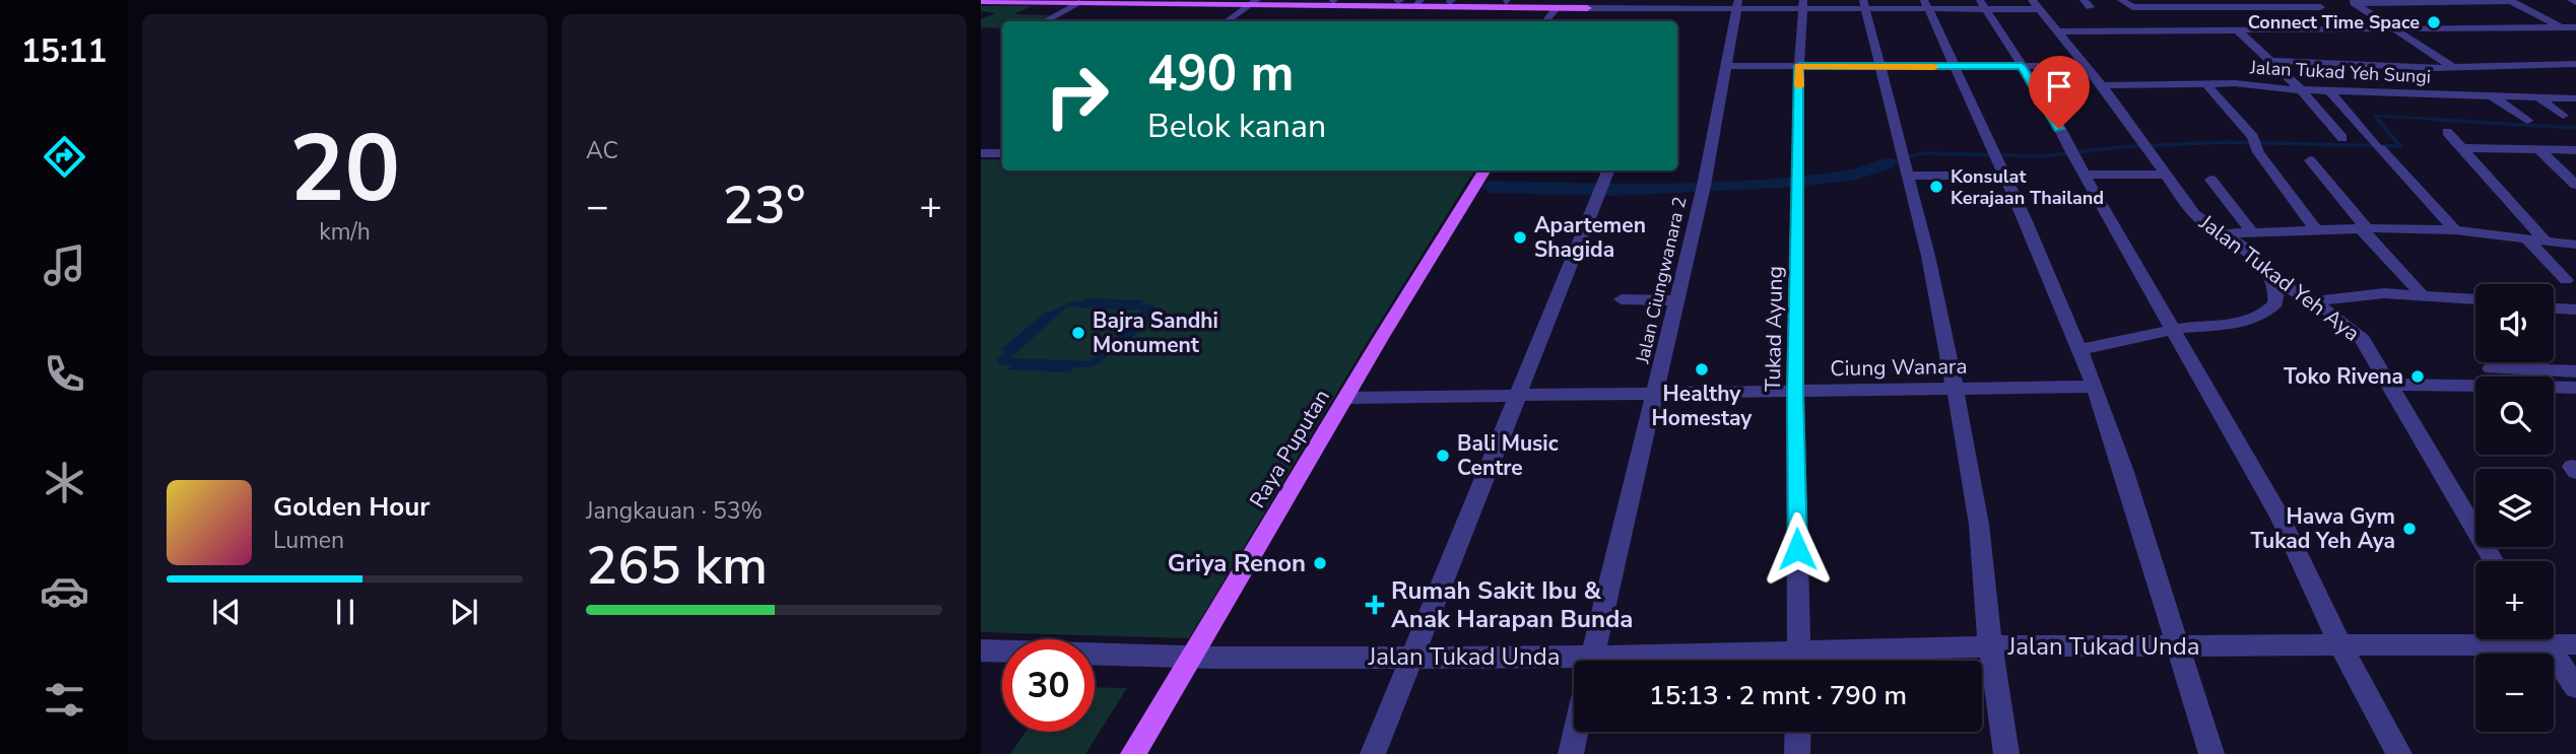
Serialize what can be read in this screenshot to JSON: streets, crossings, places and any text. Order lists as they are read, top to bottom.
{
  "streets": {
    "main road": ["Raya Puputan"],
    "street": [
      "Jalan Tukad Yeh Sungi",
      "Jalan Tukad Yeh Aya",
      "Jalan Ciungwanara 2",
      "Tukad Ayung",
      "Ciung Wanara",
      "Jalan Tukad Unda"
    ]
  },
  "crossings": [
    ["Jalan Tukad Yeh Sungi", "Jalan Tukad Yeh Aya"],
    ["Jalan Ciungwanara 2", "Ciung Wanara"],
    ["Tukad Ayung", "Ciung Wanara"],
    ["Ciung Wanara", "Raya Puputan"],
    ["Raya Puputan", "Jalan Tukad Unda"]
  ],
  "places": {
    "other": [
      "Connect Time Space",
      "Konsulat Kerajaan Thailand",
      "Apartemen Shagida",
      "Bajra Sandhi Monument",
      "Healthy Homestay",
      "Toko Rivena",
      "Bali Music Centre",
      "Hawa Gym Tukad Yeh Aya",
      "Griya Renon"
    ],
    "health": ["Rumah Sakit Ibu & Anak Harapan Bunda"]
  },
  "page": {
    "tabs": "15:11",
    "tile": [
      ["20", "km/h"],
      "AC",
      ["Jangkauan · 53%", "265 km"]
    ],
    "turn": ["490 m", "Belok kanan"],
    "heat": ["−", "23°", "+"],
    "map_buttons": ["+", "−"],
    "song": ["Golden Hour", "Lumen"],
    "limit": "30",
    "trip": "15:13 · 2 mnt · 790 m"
  }
}
